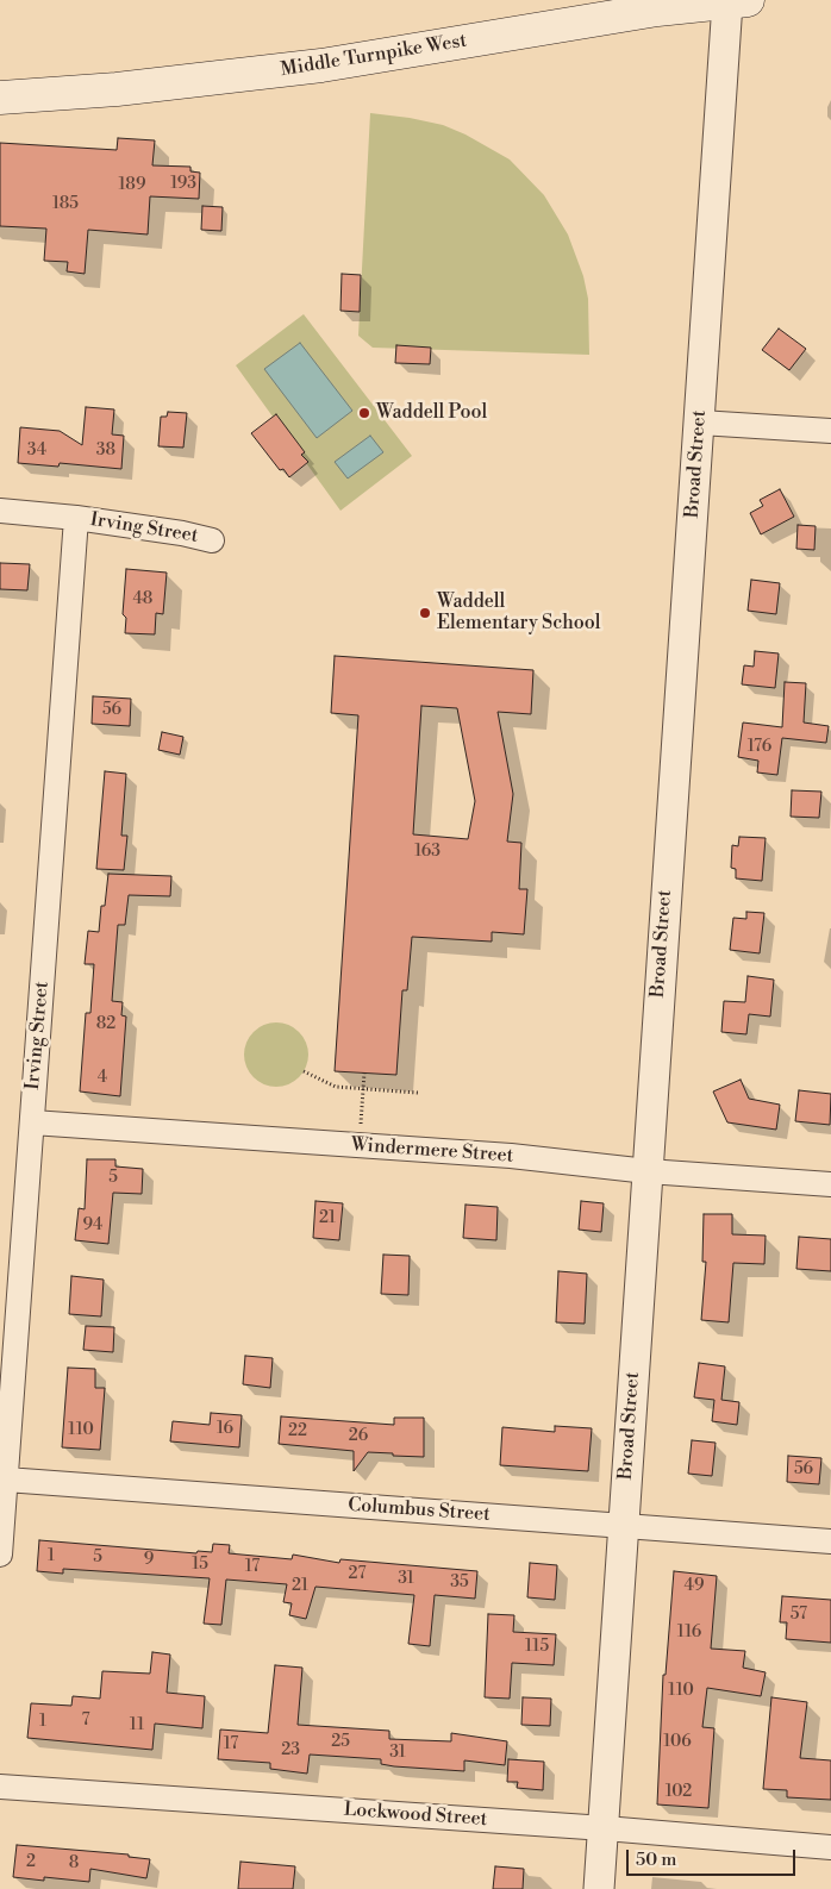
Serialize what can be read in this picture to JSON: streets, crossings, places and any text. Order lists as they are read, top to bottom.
{
  "streets": {
    "main road": ["Middle Turnpike West"],
    "street": [
      "Broad Street",
      "Irving Street",
      "Windermere Street",
      "Columbus Street",
      "Lockwood Street"
    ]
  },
  "crossings": [
    ["Middle Turnpike West", "Broad Street"],
    ["Broad Street", "Windermere Street"],
    ["Broad Street", "Columbus Street"],
    ["Broad Street", "Lockwood Street"],
    ["Irving Street", "Windermere Street"],
    ["Irving Street", "Columbus Street"]
  ],
  "places": ["Waddell Pool", "Waddell Elementary School"],
  "house_numbers": [
    "193",
    "189",
    "185",
    "34",
    "38",
    "48",
    "56",
    "176",
    "163",
    "82",
    "4",
    "5",
    "21",
    "94",
    "16",
    "110",
    "22",
    "26",
    "56",
    "1",
    "5",
    "9",
    "15",
    "17",
    "27",
    "31",
    "35",
    "21",
    "49",
    "57",
    "116",
    "115",
    "110",
    "7",
    "1",
    "11",
    "25",
    "106",
    "17",
    "23",
    "31",
    "102",
    "2",
    "8"
  ],
  "scale_bar": "50 m"
}
